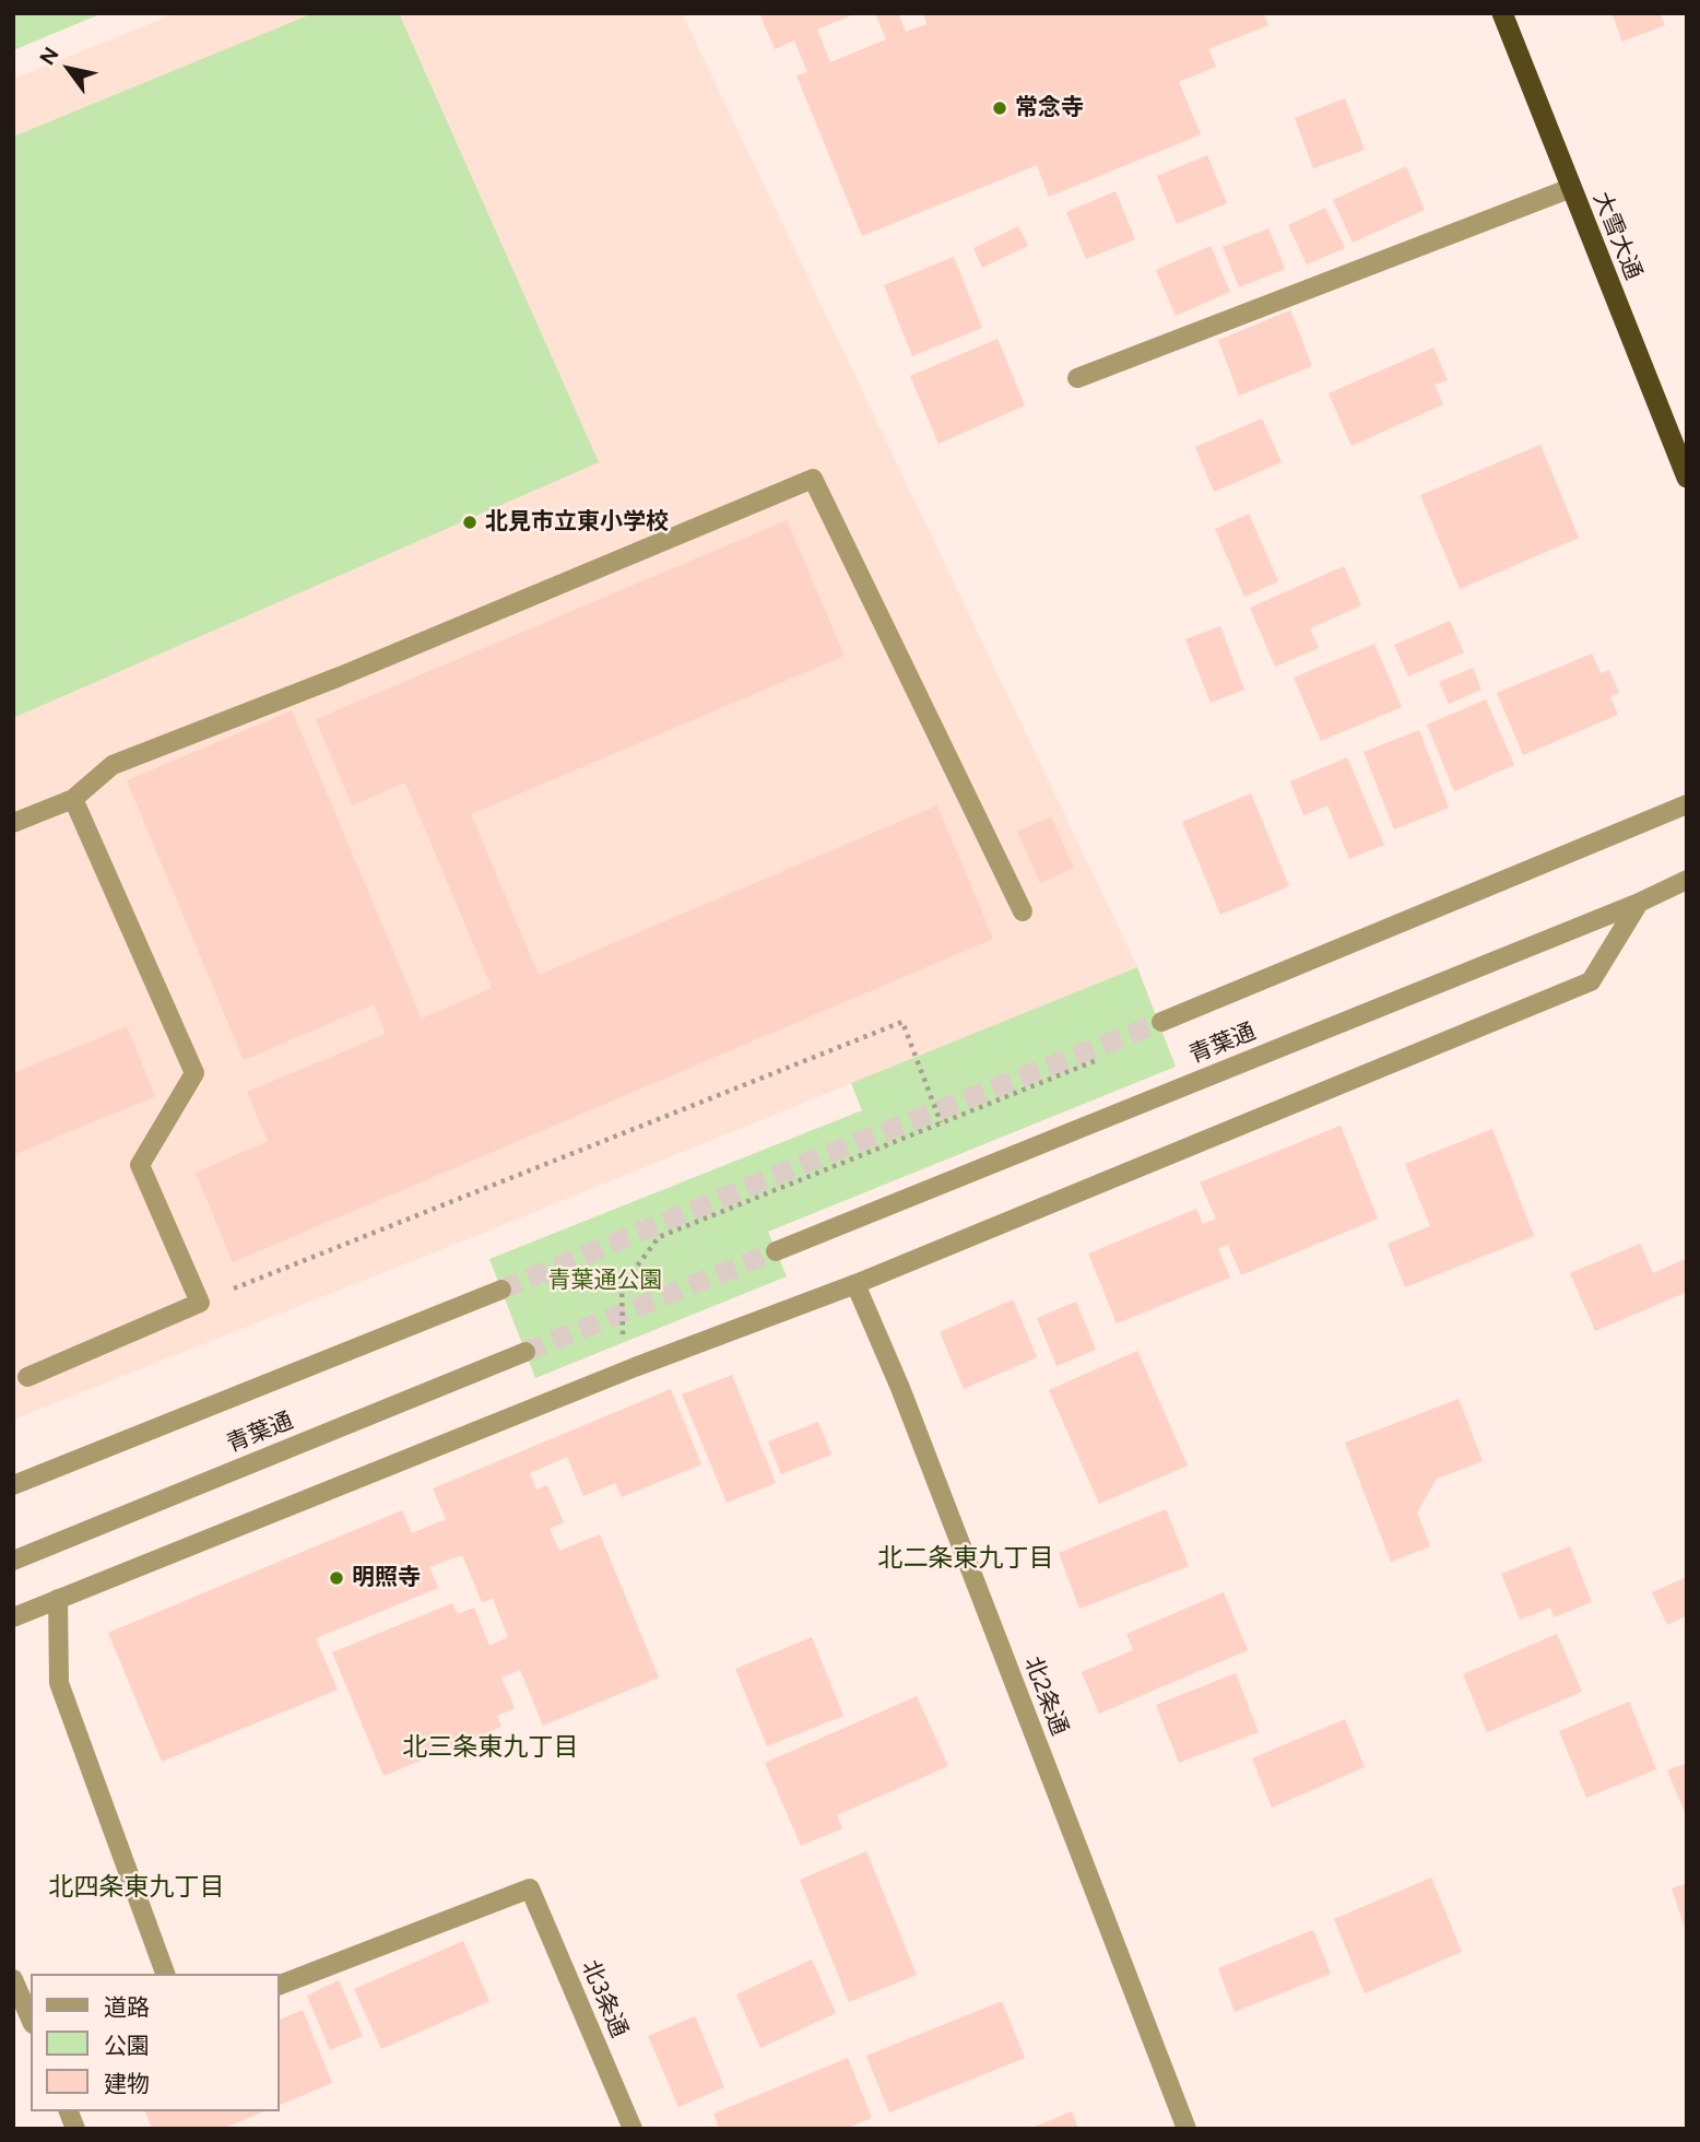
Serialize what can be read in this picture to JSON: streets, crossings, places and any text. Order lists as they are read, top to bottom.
{
  "streets": {
    "highway": ["大雪大通"],
    "street": ["青葉通", "北2条通", "北3条通"]
  },
  "districts": ["北二条東九丁目", "北三条東九丁目", "北四条東九丁目"],
  "parks": ["青葉通公園"],
  "places": ["常念寺", "北見市立東小学校", "明照寺"],
  "legend": ["道路", "公園", "建物"],
  "north": "top left"
}
